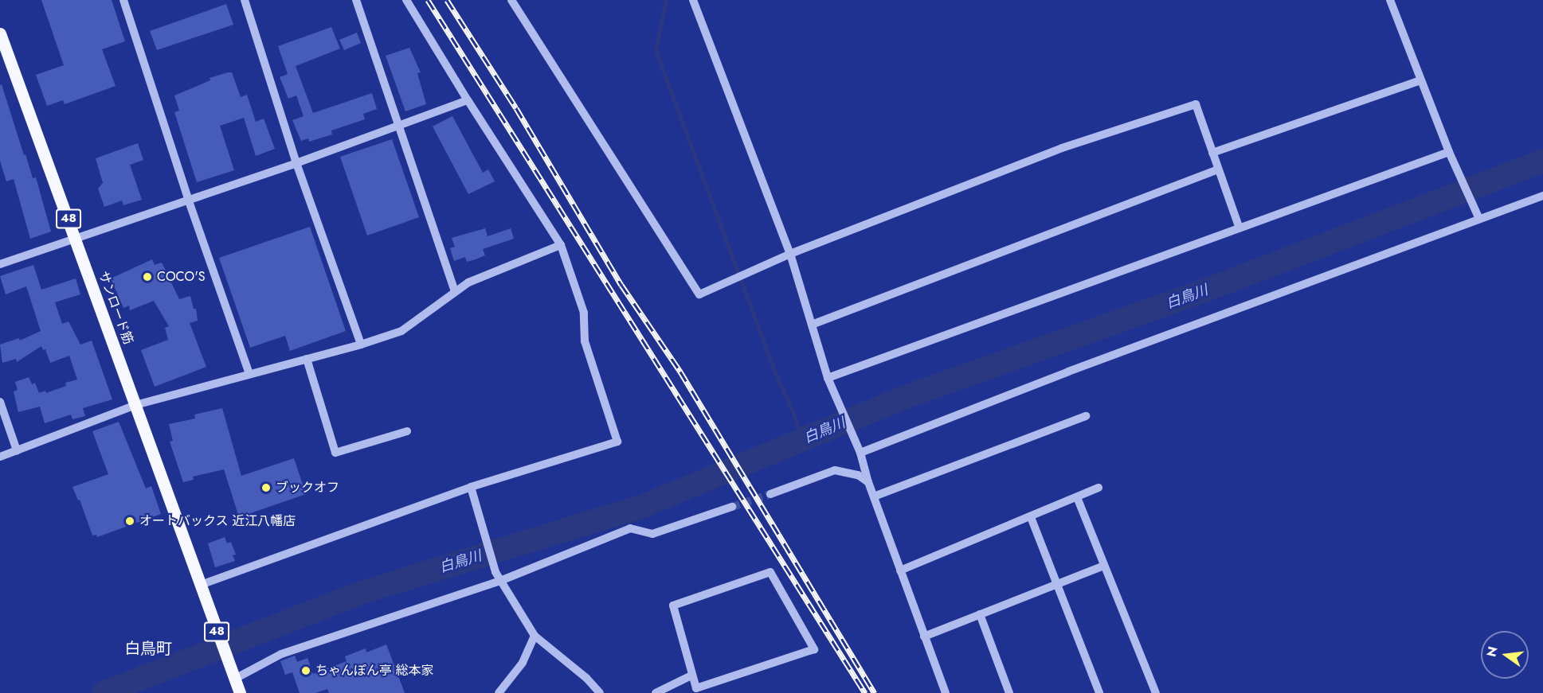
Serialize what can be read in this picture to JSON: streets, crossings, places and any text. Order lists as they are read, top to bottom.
{
  "streets": {
    "main road": ["48", "サンロード筋"]
  },
  "crossings": [
    ["48", "サンロード筋"]
  ],
  "districts": ["白鳥町"],
  "water": ["白鳥川"],
  "places": [
    "COCO'S",
    "ブックオフ",
    "オートバックス 近江八幡店",
    "ちゃんぽん亭 総本家"
  ],
  "north": "left"
}
